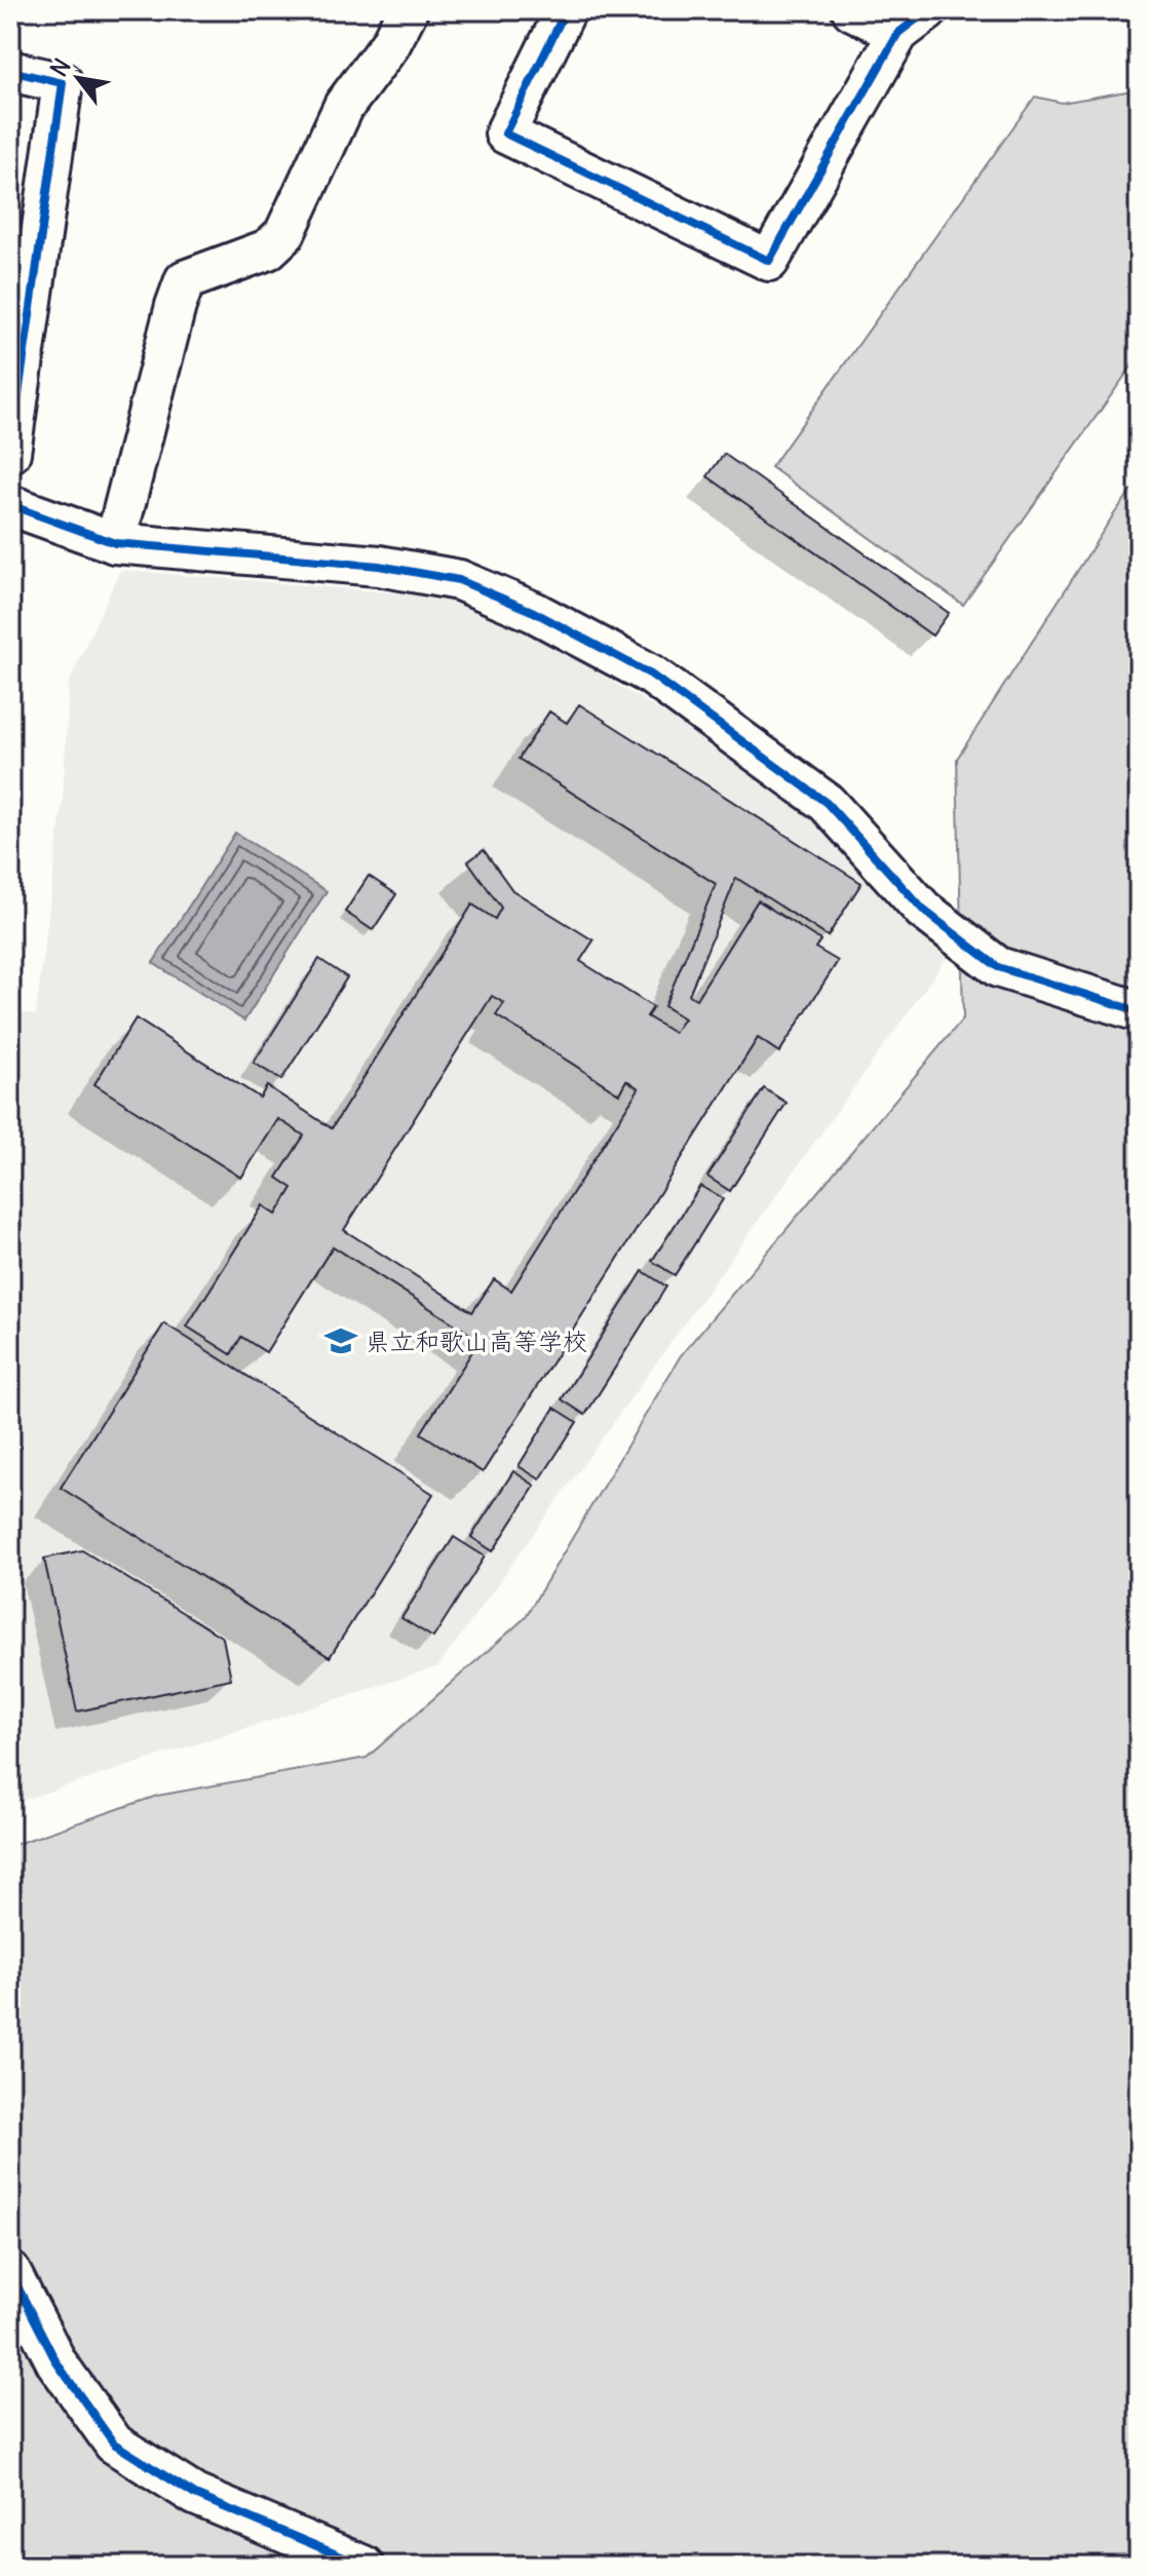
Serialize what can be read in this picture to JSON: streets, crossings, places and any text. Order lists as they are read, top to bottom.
{
  "places": {
    "school or university": ["県立和歌山高等学校"]
  },
  "north": "top left"
}
